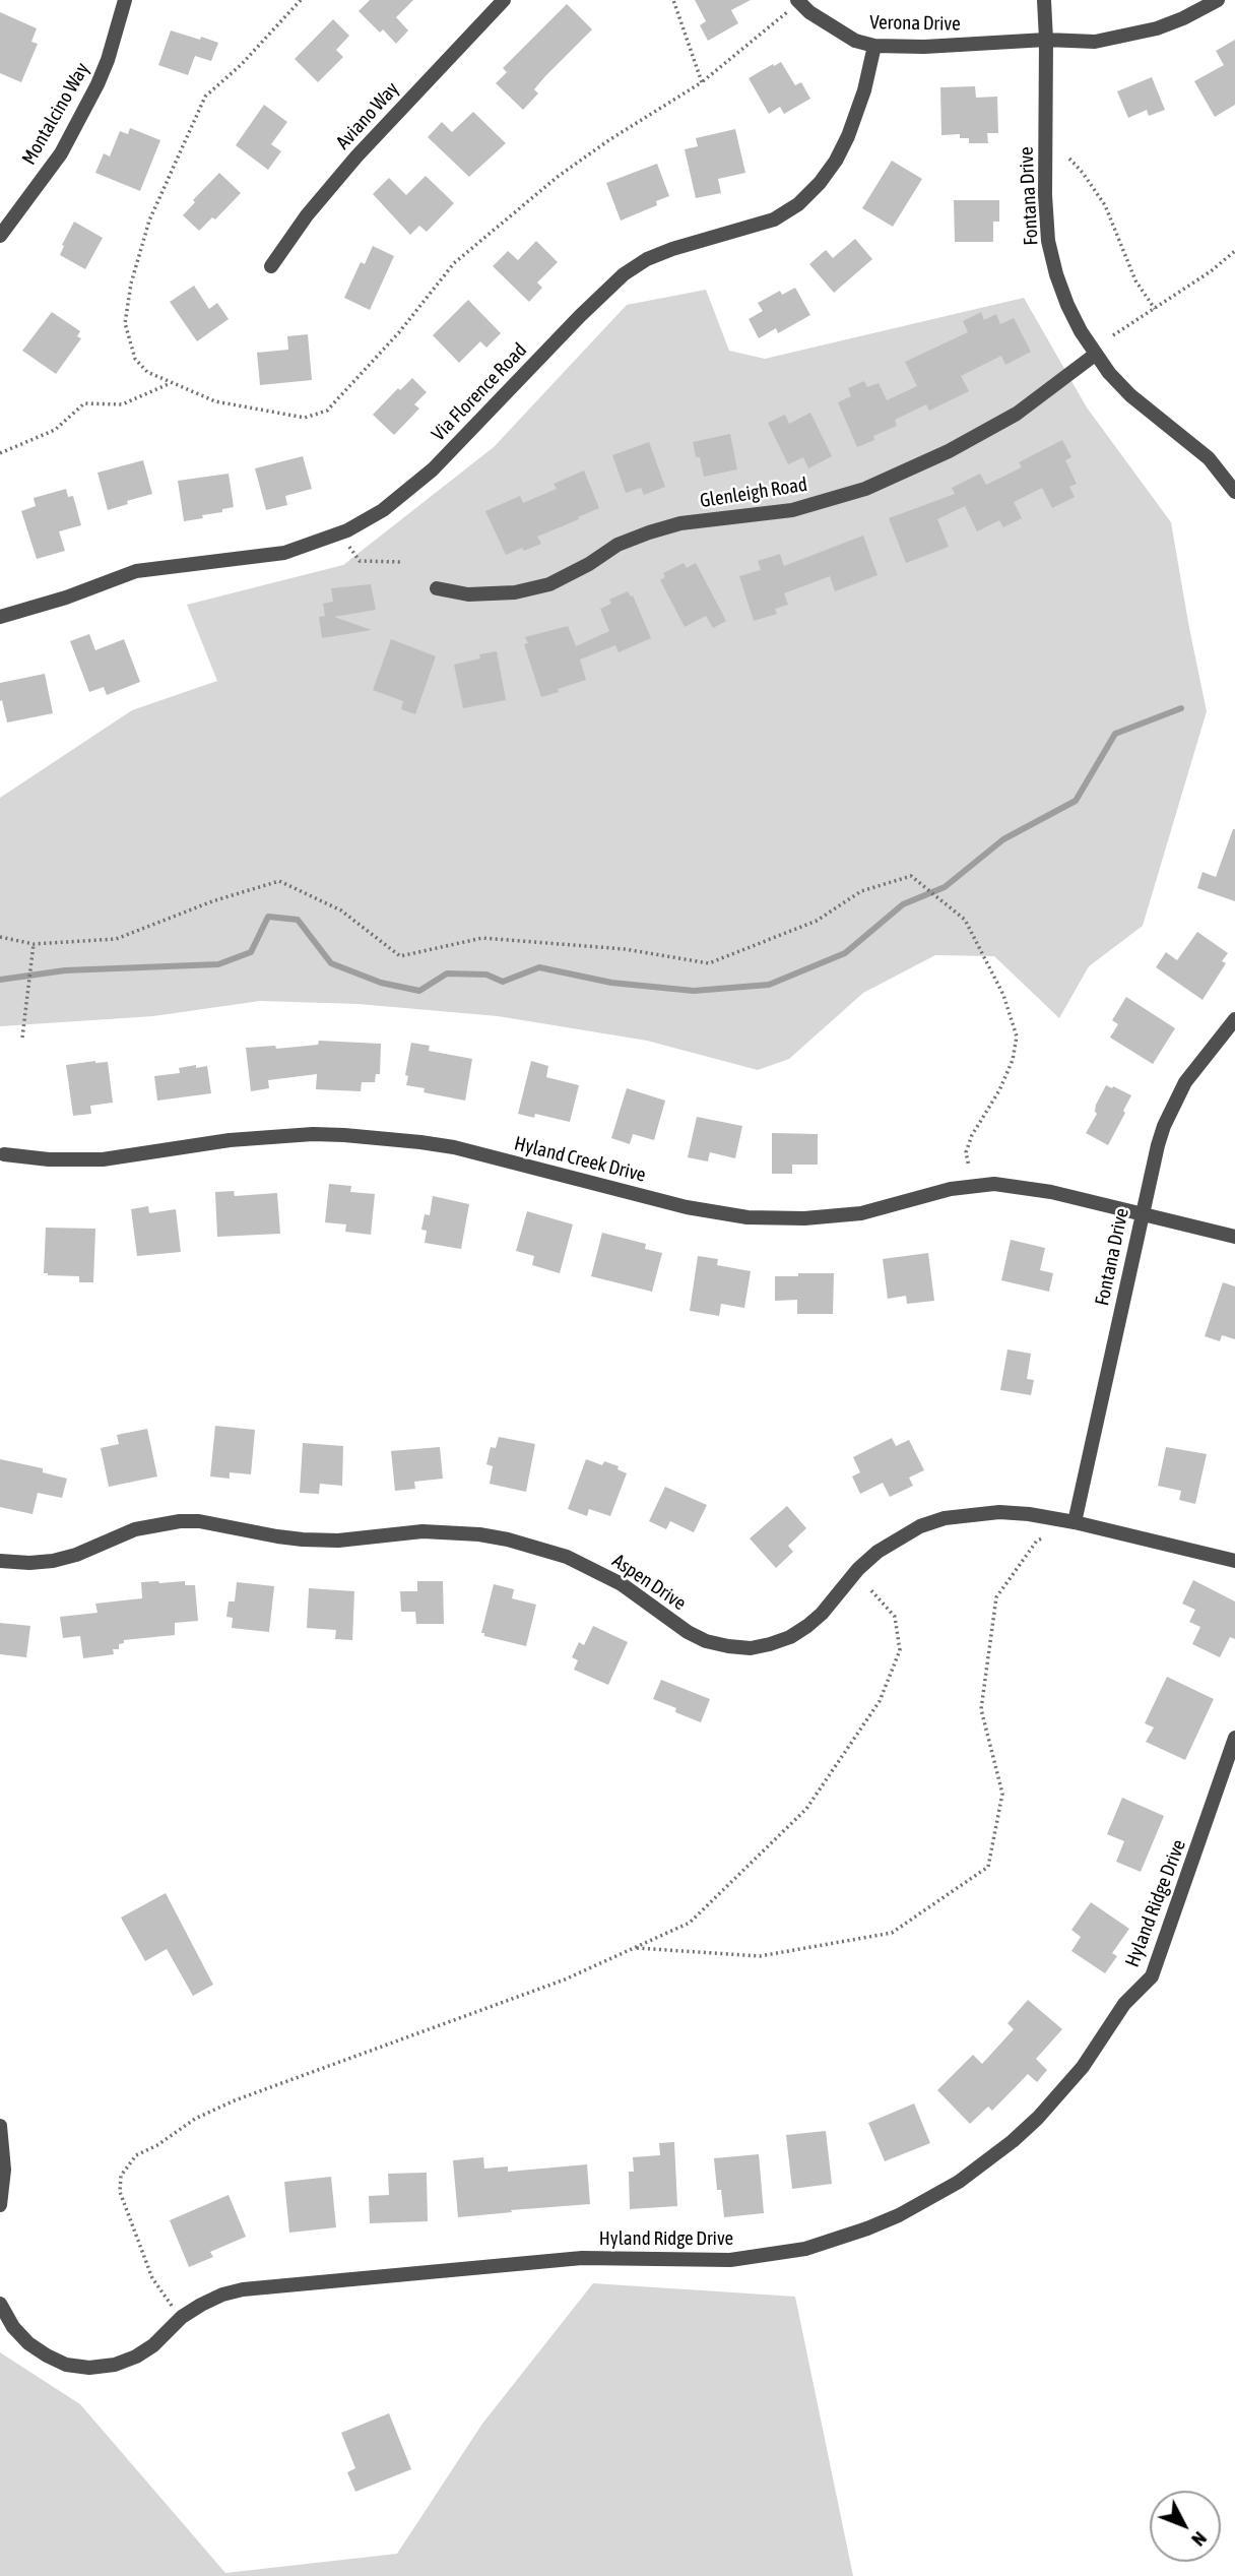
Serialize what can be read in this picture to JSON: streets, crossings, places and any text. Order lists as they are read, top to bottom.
{
  "streets": {
    "street": [
      "Verona Drive",
      "Montalcino Way",
      "Aviano Way",
      "Fontana Drive",
      "Via Florence Road",
      "Glenleigh Road",
      "Hyland Creek Drive",
      "Aspen Drive",
      "Hyland Ridge Drive"
    ]
  },
  "crossings": [
    ["Verona Drive", "Fontana Drive"],
    ["Verona Drive", "Via Florence Road"],
    ["Fontana Drive", "Glenleigh Road"],
    ["Fontana Drive", "Hyland Creek Drive"],
    ["Fontana Drive", "Aspen Drive"]
  ],
  "north": "bottom right"
}
